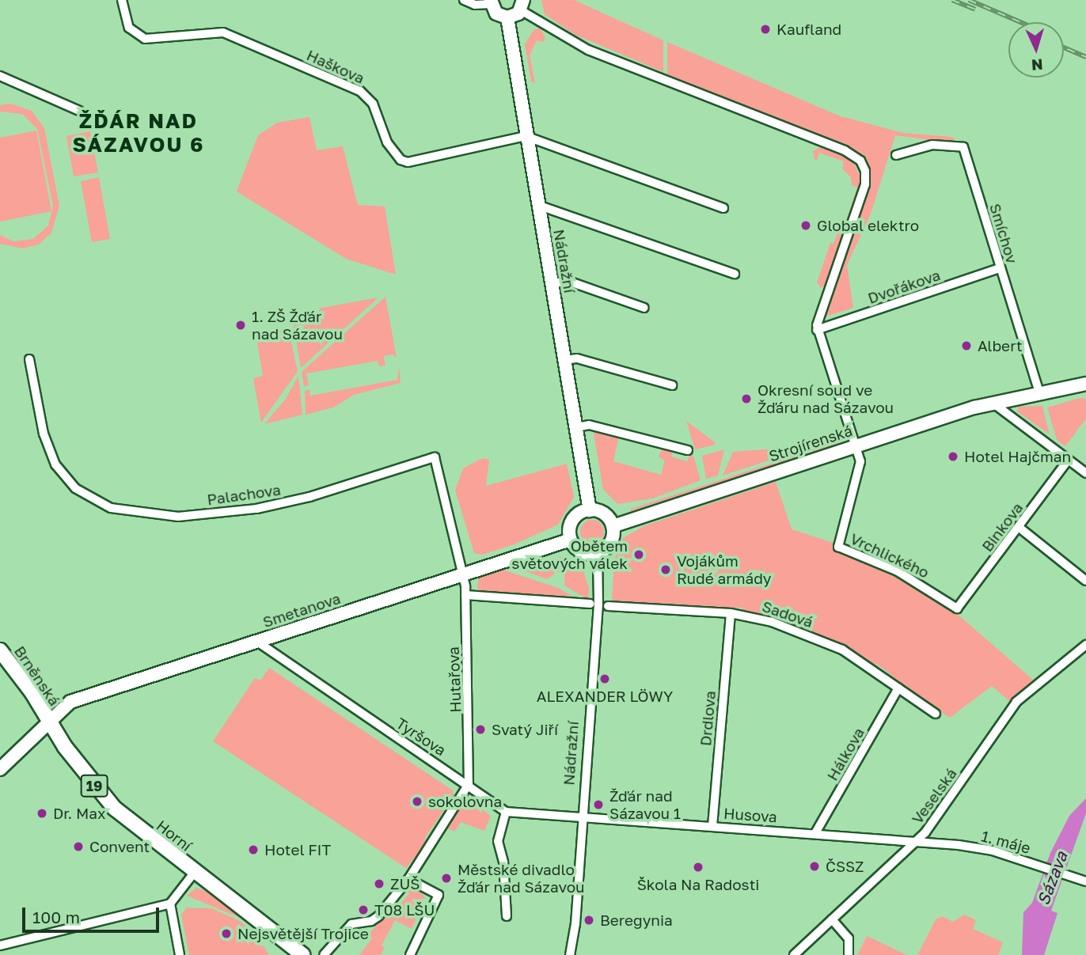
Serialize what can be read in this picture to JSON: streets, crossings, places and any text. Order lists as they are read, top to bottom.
{
  "streets": {
    "main road": ["Brněnská", "19", "Horní"],
    "street": [
      "Haškova",
      "Smíchov",
      "Nádražní",
      "Dvořákova",
      "Strojírenská",
      "Palachova",
      "Binkova",
      "Vrchlického",
      "Smetanova",
      "Sadová",
      "Hutařova",
      "Drdlova",
      "Tyršova",
      "Hálkova",
      "Veselská",
      "Husova",
      "1. máje"
    ]
  },
  "crossings": [
    ["Haškova", "Nádražní"],
    ["Smíchov", "Dvořákova"],
    ["Smíchov", "Strojírenská"],
    ["Nádražní", "Strojírenská"],
    ["Nádražní", "Smetanova"],
    ["Nádražní", "Husova"],
    ["Strojírenská", "Vrchlického"],
    ["Strojírenská", "Smetanova"],
    ["Palachova", "Smetanova"],
    ["Palachova", "Hutařova"],
    ["Binkova", "Vrchlického"],
    ["Smetanova", "Brněnská"],
    ["Smetanova", "Hutařova"],
    ["Smetanova", "Tyršova"],
    ["Smetanova", "Horní"],
    ["Sadová", "Drdlova"],
    ["Sadová", "Hálkova"],
    ["Brněnská", "Horní"],
    ["Hutařova", "Tyršova"],
    ["Drdlova", "Husova"],
    ["Hálkova", "Husova"],
    ["Veselská", "Husova"],
    ["Veselská", "1. máje"],
    ["Husova", "1. máje"]
  ],
  "districts": ["ŽĎÁR NAD SÁZAVOU 6"],
  "water": ["Sázava"],
  "places": [
    "Kaufland",
    "Global elektro",
    "1. ZŠ Žďár nad Sázavou",
    "Albert",
    "Okresní soud ve Žďáru nad Sázavou",
    "Hotel Hajčman",
    "Obětem světových válek",
    "Vojákům Rudé armády",
    "ALEXANDER LÖWY",
    "Svatý Jiří",
    "sokolovna",
    "Žďár nad Sázavou 1",
    "Dr. Max",
    "Convent",
    "Hotel FIT",
    "ČSSZ",
    "Škola Na Radosti",
    "Městské divadlo Žďár nad Sázavou",
    "ZUŠ",
    "T08 LŠU",
    "Beregynia",
    "Nejsvětější Trojice"
  ],
  "scale_bar": "100 m",
  "north": "bottom"
}
